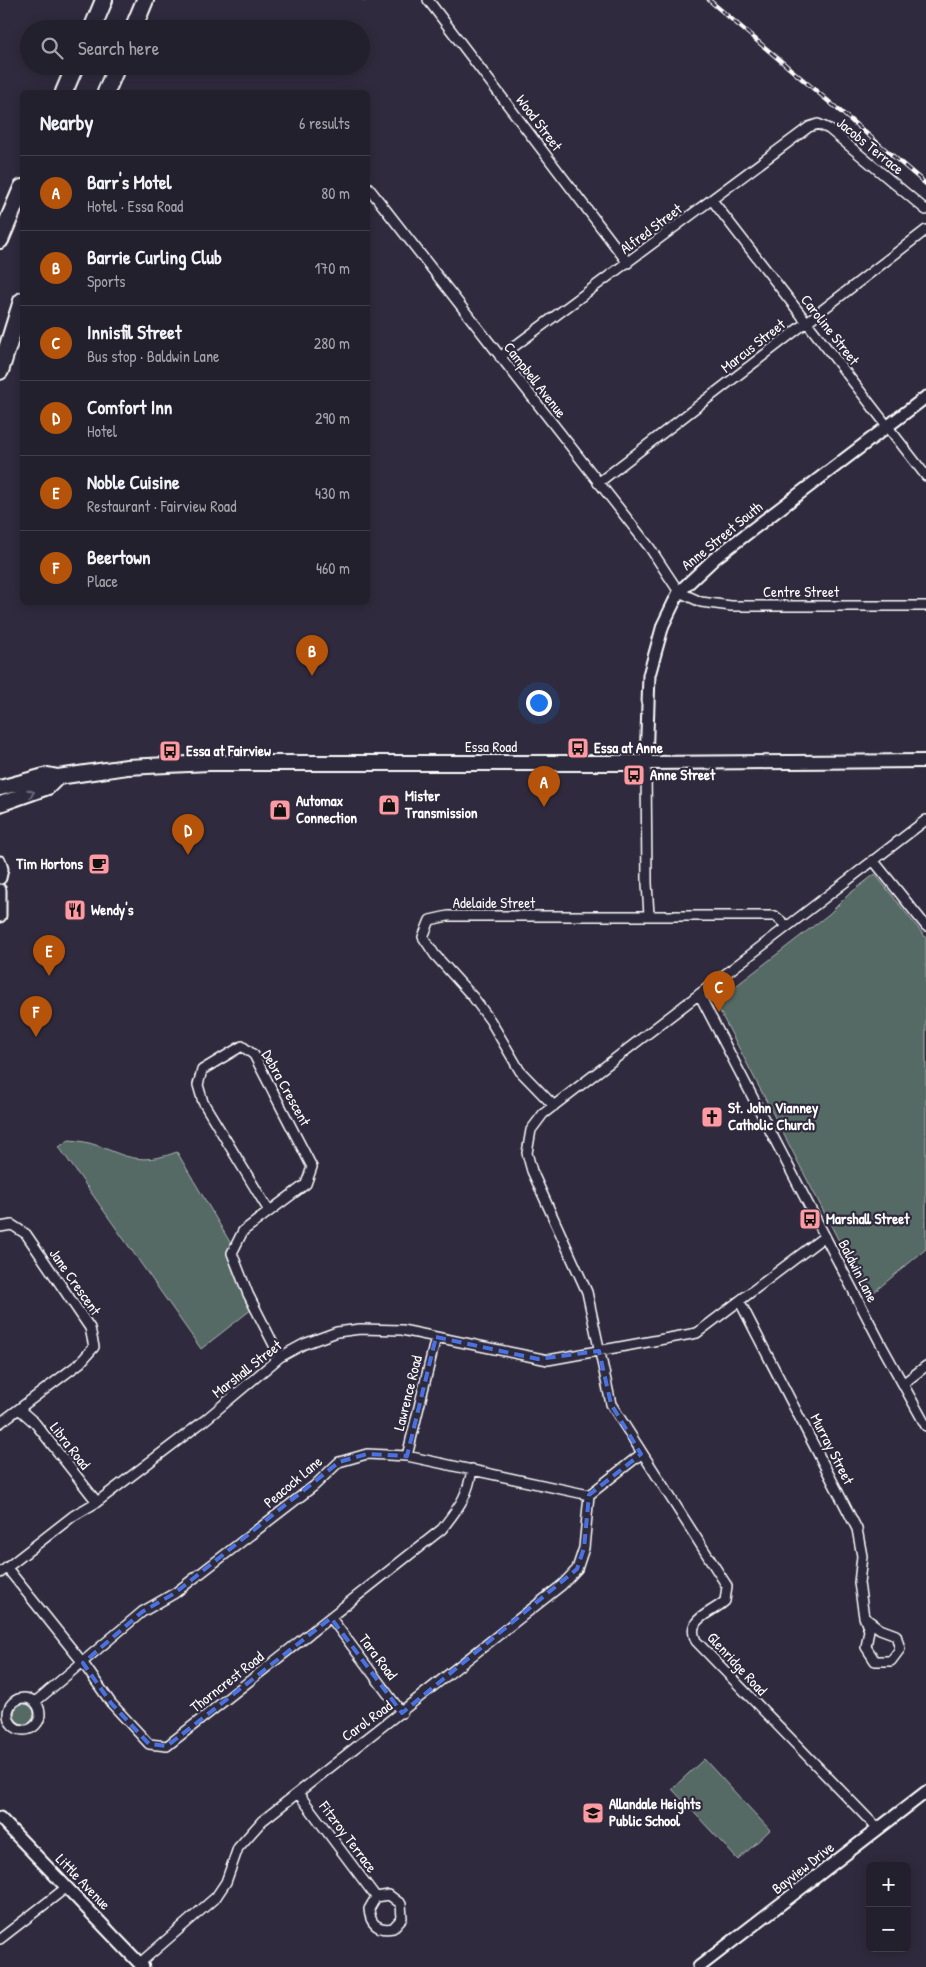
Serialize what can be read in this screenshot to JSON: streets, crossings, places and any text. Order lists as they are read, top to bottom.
{
  "streets": {
    "main road": ["Essa Road"],
    "street": [
      "Wood Street",
      "Jacobs Terrace",
      "Alfred Street",
      "Caroline Street",
      "Marcus Street",
      "Campbell Avenue",
      "Anne Street South",
      "Centre Street",
      "Adelaide Street",
      "Debra Crescent",
      "Baldwin Lane",
      "Jane Crescent",
      "Marshall Street",
      "Lawrence Road",
      "Libra Road",
      "Murray Street",
      "Peacock Lane",
      "Tara Road",
      "Glenridge Road",
      "Thorncrest Road",
      "Carol Road",
      "Fitzroy Terrace",
      "Bayview Drive",
      "Little Avenue"
    ]
  },
  "crossings": [
    ["Wood Street", "Alfred Street"],
    ["Jacobs Terrace", "Alfred Street"],
    ["Alfred Street", "Caroline Street"],
    ["Alfred Street", "Campbell Avenue"],
    ["Caroline Street", "Marcus Street"],
    ["Caroline Street", "Anne Street South"],
    ["Marcus Street", "Campbell Avenue"],
    ["Campbell Avenue", "Anne Street South"],
    ["Campbell Avenue", "Centre Street"],
    ["Anne Street South", "Centre Street"],
    ["Anne Street South", "Essa Road"],
    ["Anne Street South", "Adelaide Street"],
    ["Debra Crescent", "Marshall Street"],
    ["Baldwin Lane", "Marshall Street"],
    ["Jane Crescent", "Libra Road"],
    ["Marshall Street", "Lawrence Road"],
    ["Marshall Street", "Libra Road"],
    ["Marshall Street", "Murray Street"],
    ["Marshall Street", "Thorncrest Road"],
    ["Lawrence Road", "Peacock Lane"],
    ["Peacock Lane", "Thorncrest Road"],
    ["Peacock Lane", "Carol Road"],
    ["Tara Road", "Thorncrest Road"],
    ["Tara Road", "Carol Road"],
    ["Glenridge Road", "Bayview Drive"],
    ["Carol Road", "Fitzroy Terrace"],
    ["Carol Road", "Little Avenue"]
  ],
  "places": {
    "bus stop": [
      "Essa at Anne",
      "Essa at Fairview",
      "Anne Street",
      "Marshall Street"
    ],
    "shop": ["Mister Transmission", "Automax Connection"],
    "cafe": ["Tim Hortons"],
    "restaurant": ["Wendy's"],
    "church": ["St. John Vianney Catholic Church"],
    "school or university": ["Allandale Heights Public School"]
  },
  "page": {
    "search": "Search here",
    "heading": ["Nearby", "6 results"],
    "list": [
      {
        "mark": "A",
        "name": "Barr's Motel",
        "note": "Hotel · Essa Road",
        "value": "80 m"
      },
      {
        "mark": "B",
        "name": "Barrie Curling Club",
        "note": "Sports",
        "value": "170 m"
      },
      {
        "mark": "C",
        "name": "Innisfil Street",
        "note": "Bus stop · Baldwin Lane",
        "value": "280 m"
      },
      {
        "mark": "D",
        "name": "Comfort Inn",
        "note": "Hotel",
        "value": "290 m"
      },
      {
        "mark": "E",
        "name": "Noble Cuisine",
        "note": "Restaurant · Fairview Road",
        "value": "430 m"
      },
      {
        "mark": "F",
        "name": "Beertown",
        "note": "Place",
        "value": "460 m"
      }
    ],
    "pins": [
      "B",
      "A",
      "D",
      "E",
      "C",
      "F"
    ],
    "map_buttons": ["+", "−"]
  }
}
